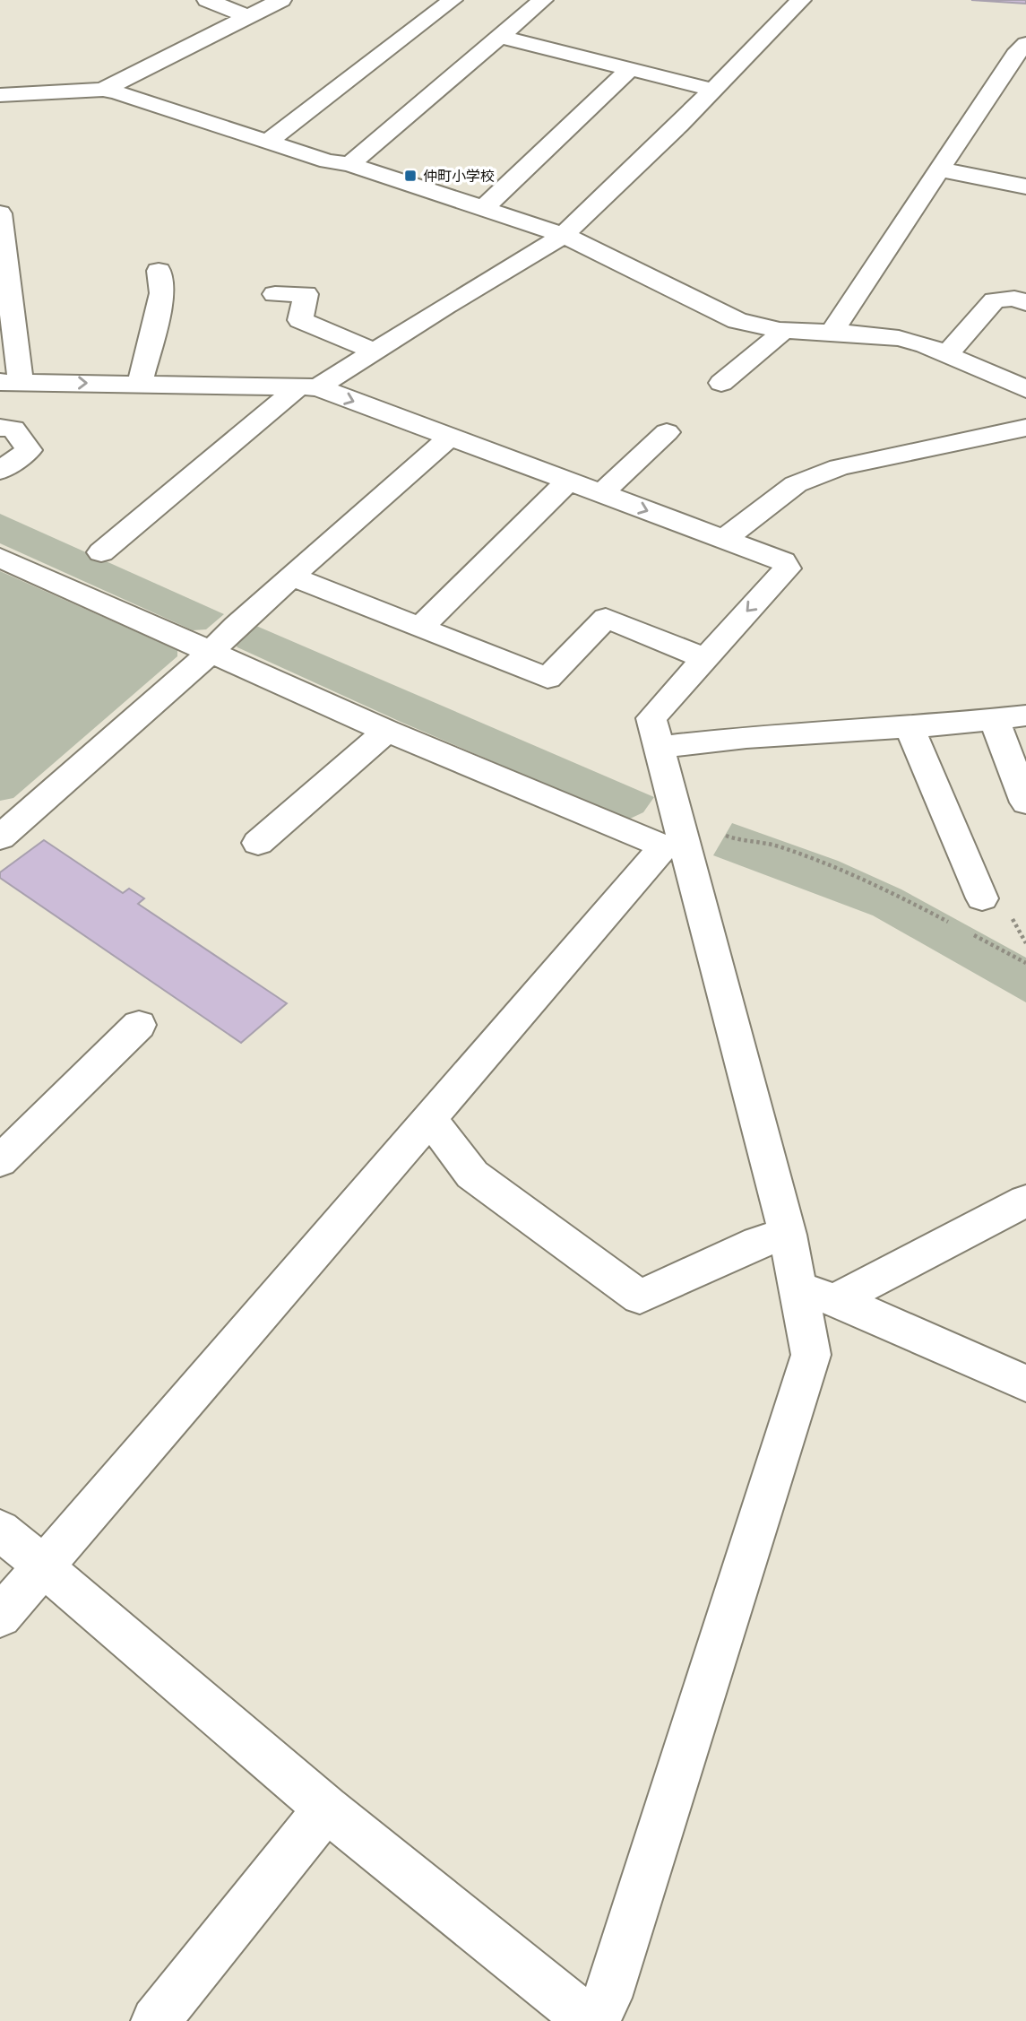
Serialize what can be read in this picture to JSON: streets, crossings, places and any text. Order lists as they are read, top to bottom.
{
  "places": {
    "transit": ["仲町小学校"]
  }
}
